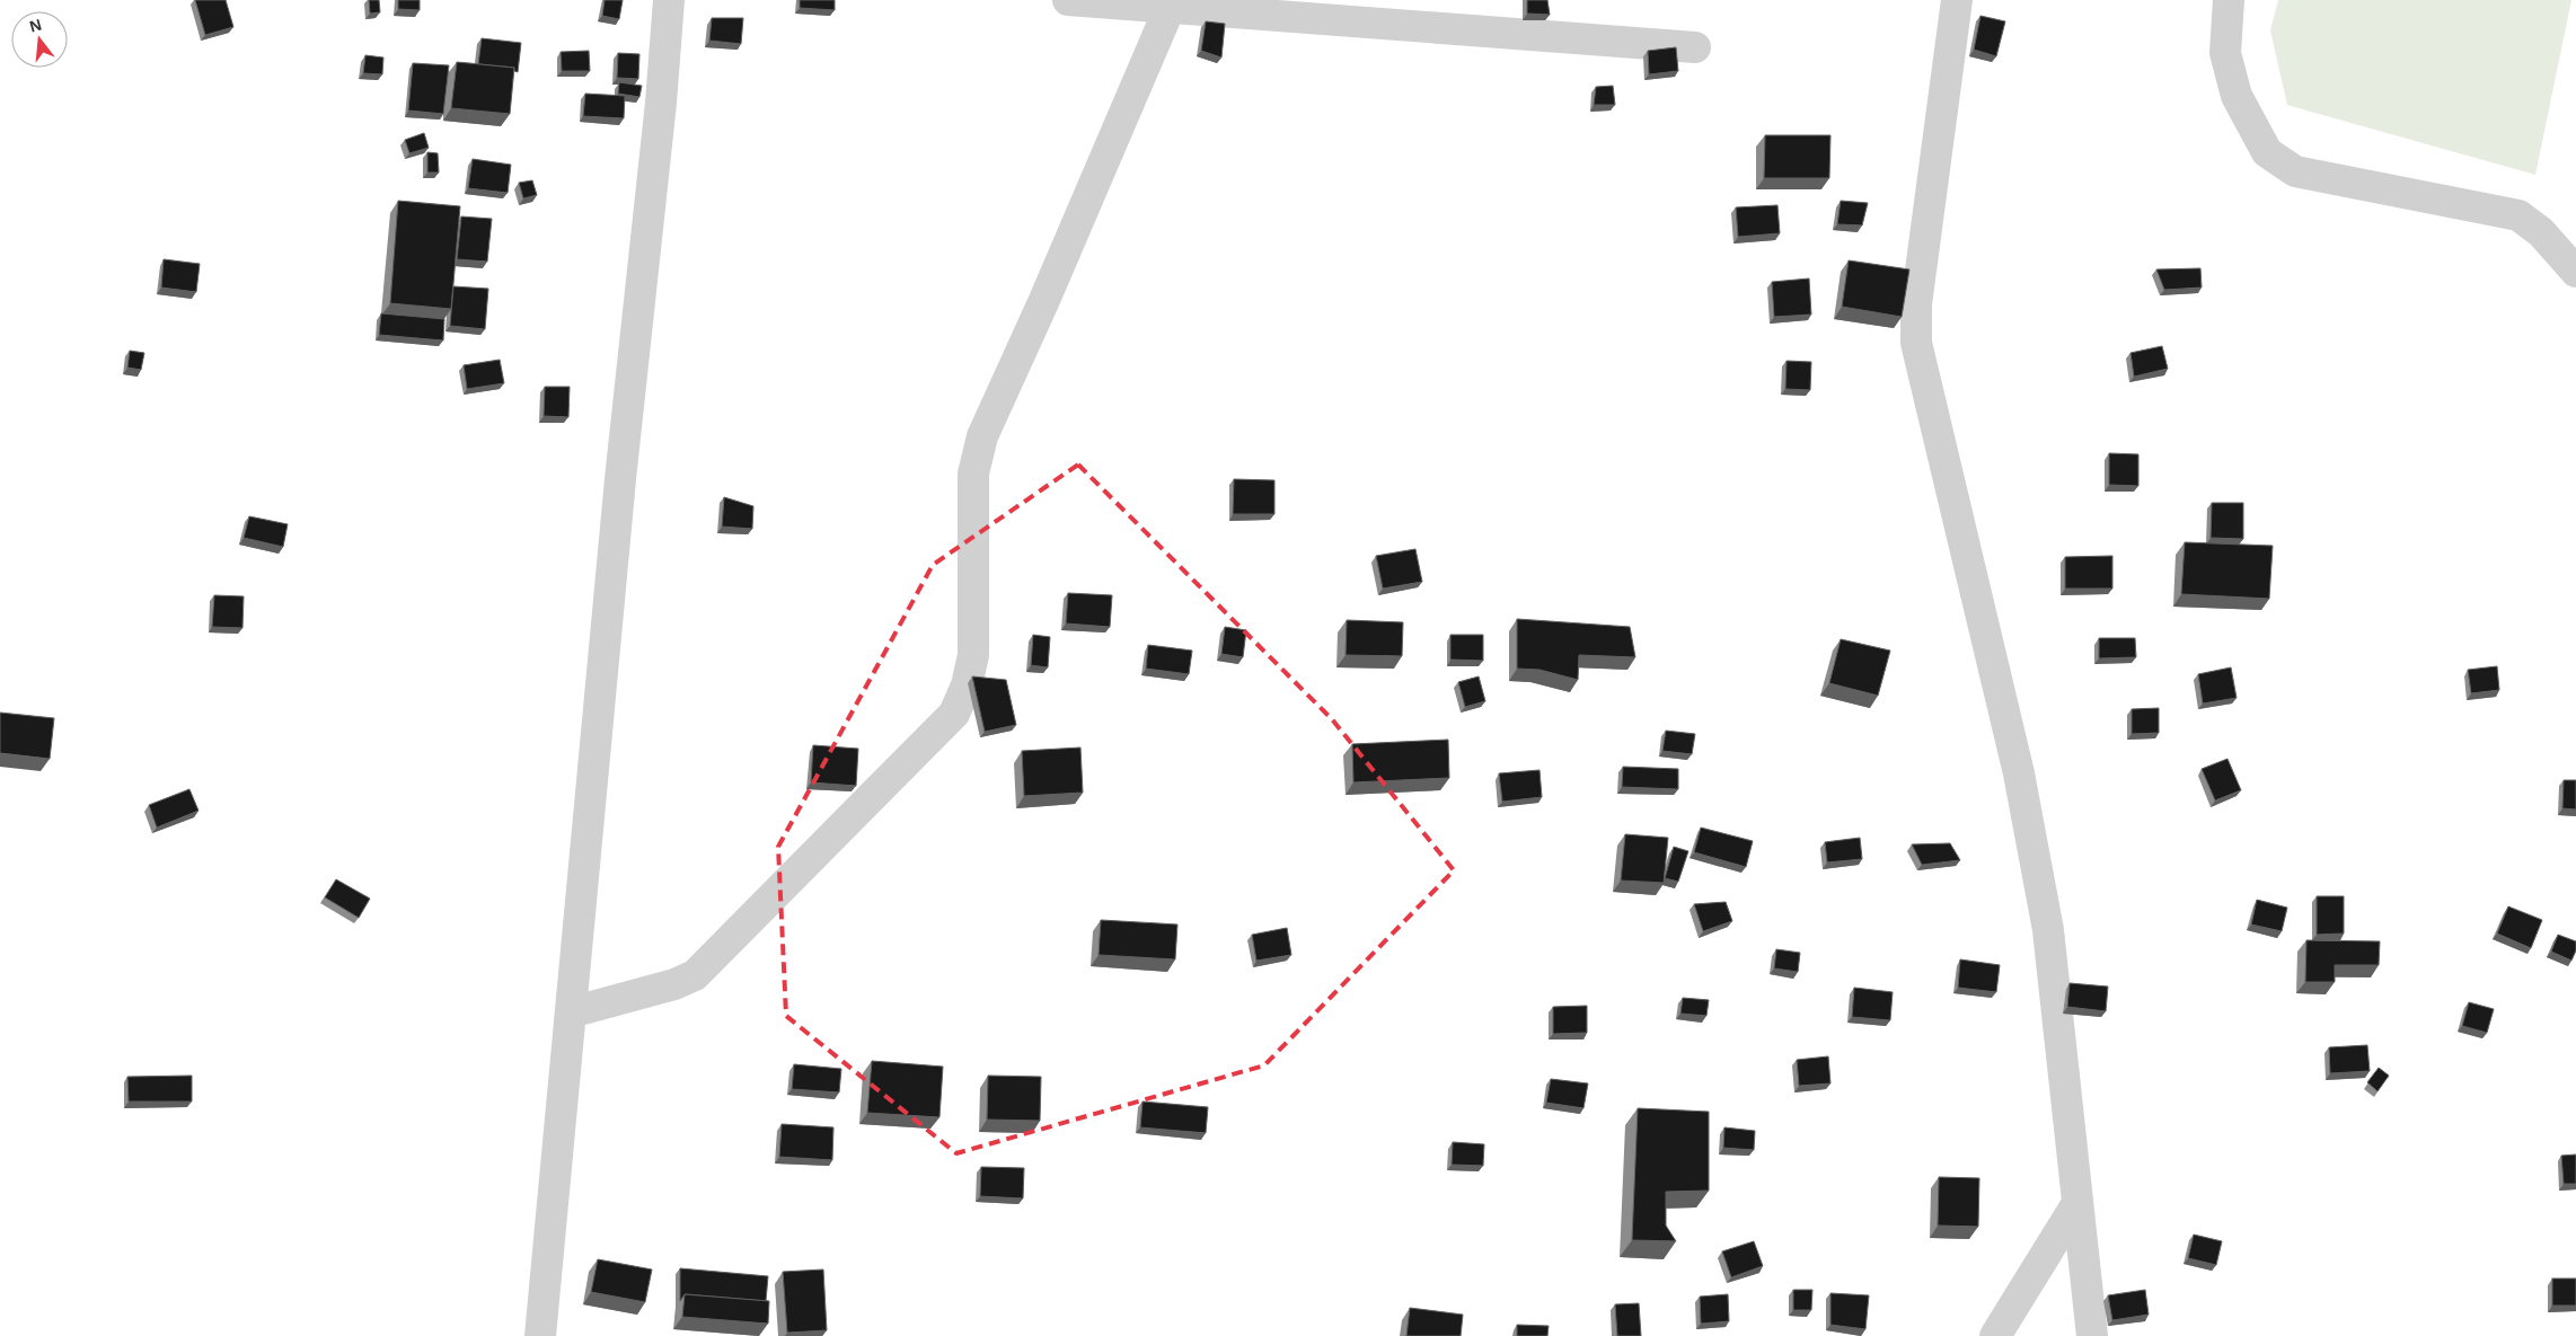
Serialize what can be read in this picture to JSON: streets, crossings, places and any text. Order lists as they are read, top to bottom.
{
  "north": "top"
}
